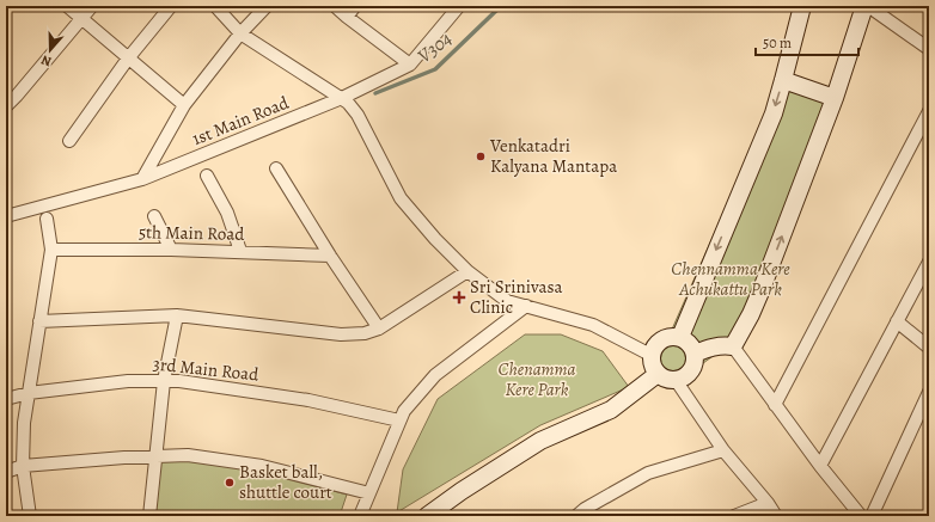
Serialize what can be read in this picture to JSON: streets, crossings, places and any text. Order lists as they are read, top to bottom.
{
  "streets": {
    "street": ["1st Main Road", "5th Main Road", "3rd Main Road"]
  },
  "water": ["V304"],
  "parks": ["Chennamma Kere Achukattu Park", "Chenamma Kere Park"],
  "places": {
    "other": ["Venkatadri Kalyana Mantapa", "Basket ball, shuttle court"],
    "health": ["Sri Srinivasa Clinic"]
  },
  "scale_bar": "50 m",
  "north": "bottom"
}
